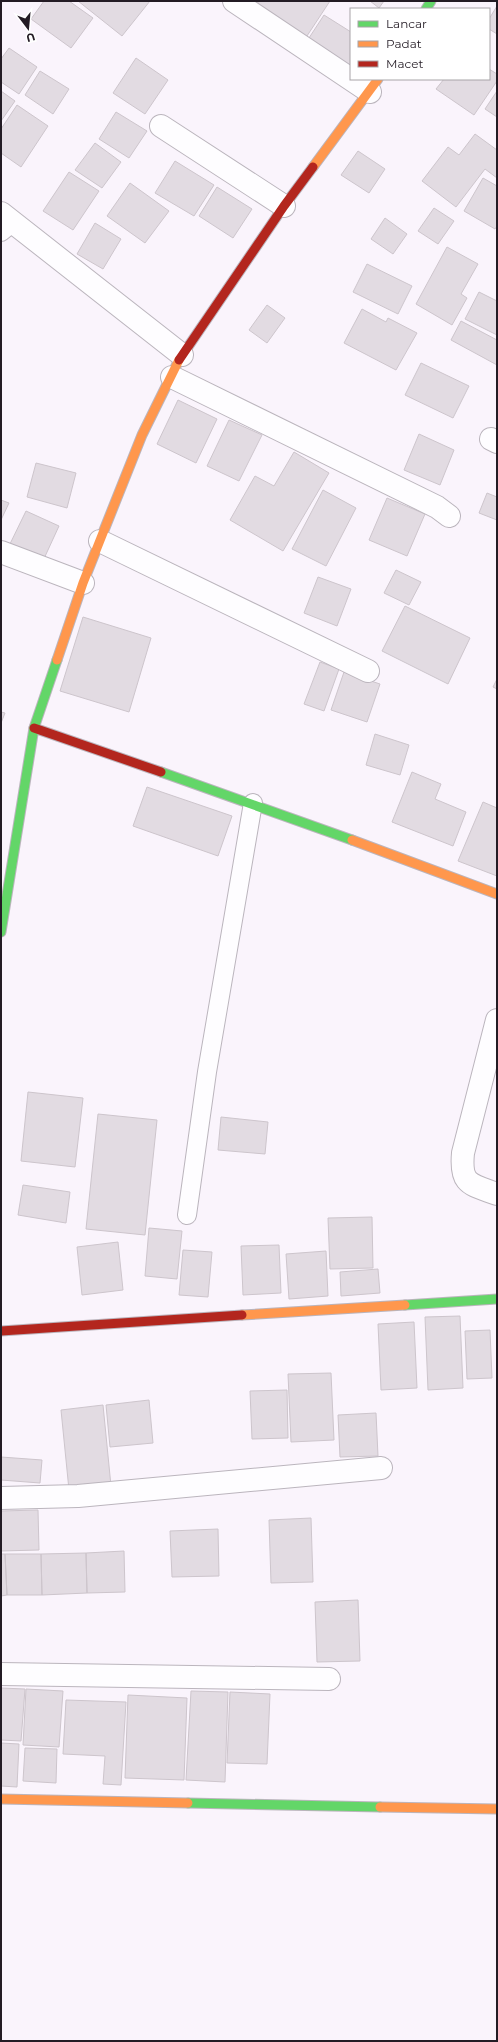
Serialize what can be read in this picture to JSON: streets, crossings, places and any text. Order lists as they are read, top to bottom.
{
  "legend": ["Lancar", "Padat", "Macet"],
  "north": "bottom"
}
